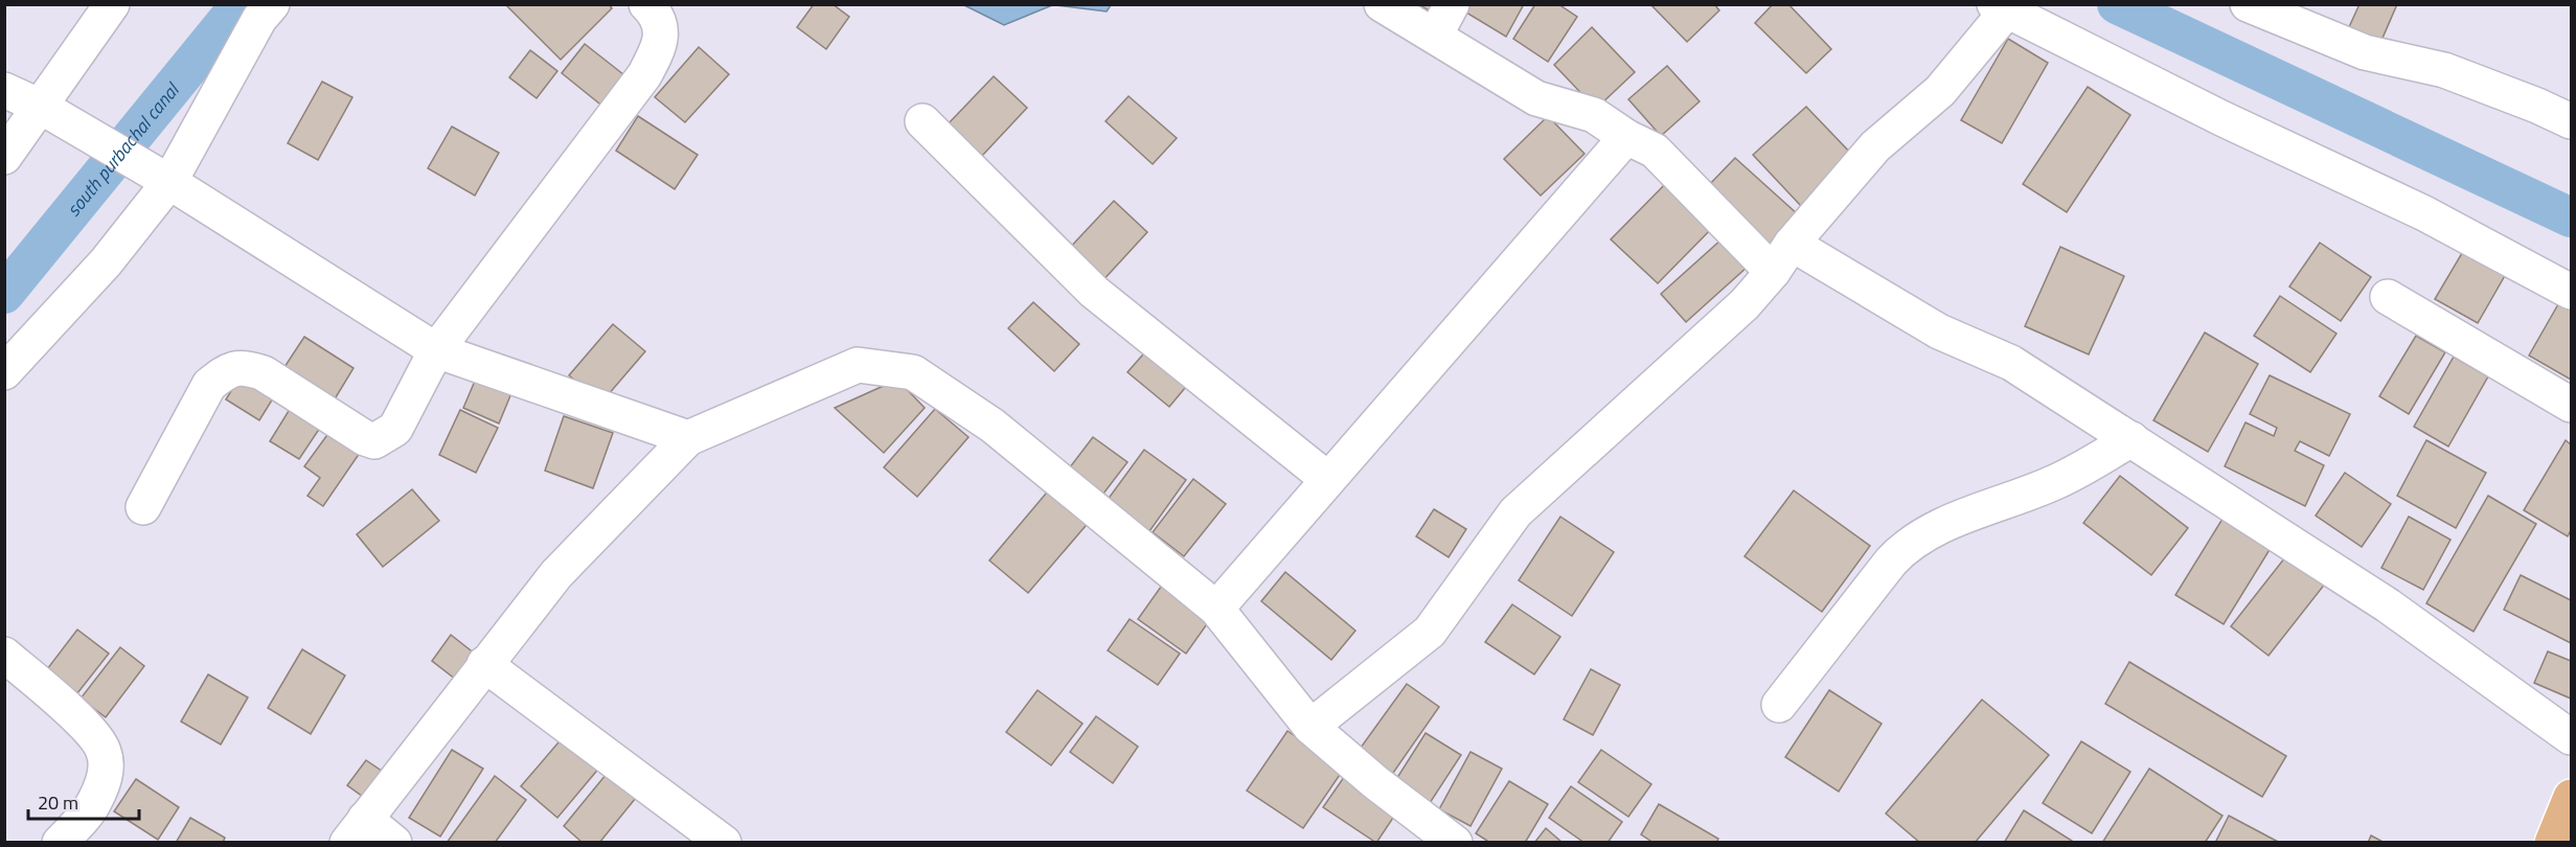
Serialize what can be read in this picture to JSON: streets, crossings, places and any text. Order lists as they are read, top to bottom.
{
  "water": ["south purbachal canal"],
  "scale_bar": "20 m"
}
